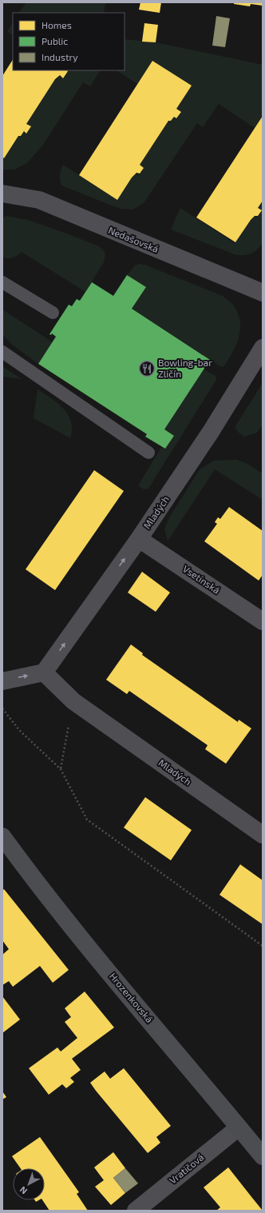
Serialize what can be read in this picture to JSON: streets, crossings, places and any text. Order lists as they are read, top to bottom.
{
  "streets": {
    "street": [
      "Nedašovská",
      "Mladých",
      "Vsetínská",
      "Hrozenkovská",
      "Vratičová"
    ]
  },
  "crossings": [
    ["Mladých", "Vsetínská"],
    ["Hrozenkovská", "Vratičová"]
  ],
  "places": {
    "restaurant": ["Bowling-bar Zličín"]
  },
  "legend": ["Homes", "Public", "Industry"],
  "north": "bottom left"
}
